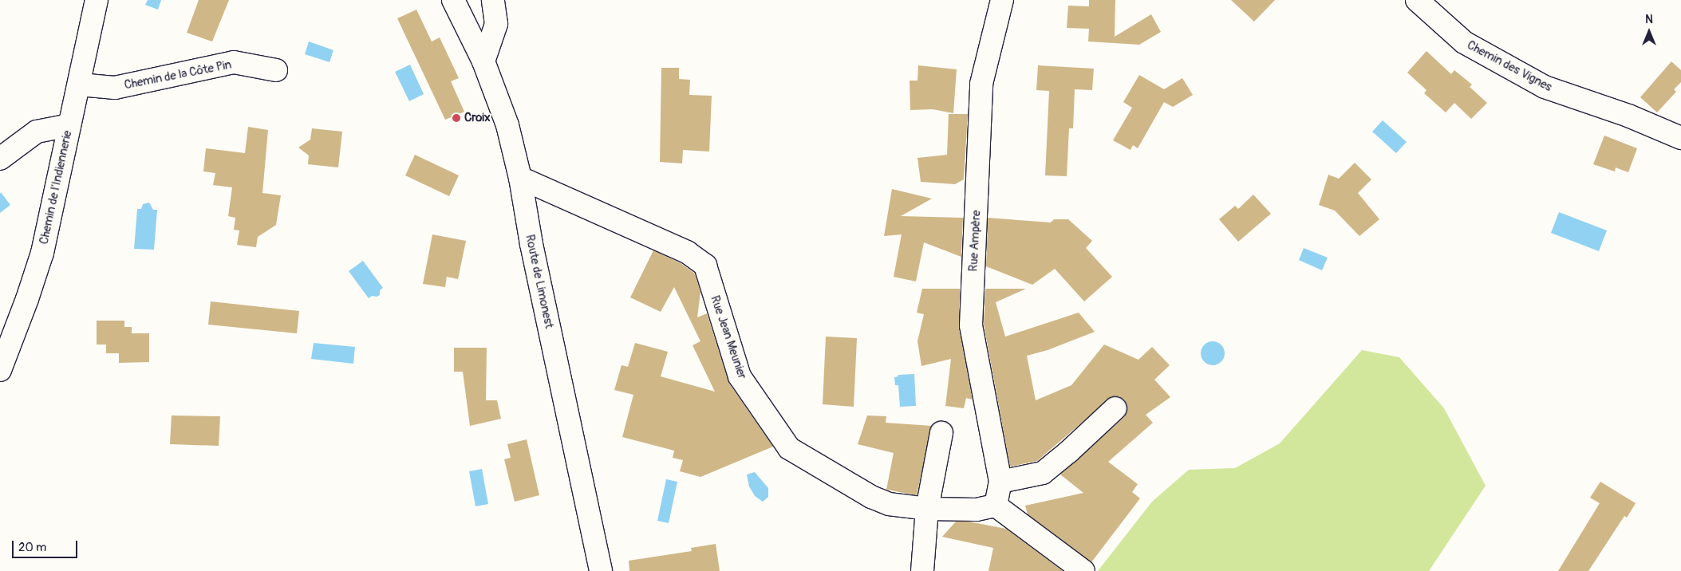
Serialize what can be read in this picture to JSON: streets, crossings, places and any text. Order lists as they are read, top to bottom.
{
  "streets": {
    "street": [
      "Chemin des Vignes",
      "Chemin de la Côte Pin",
      "Chemin de l'Indiennerie",
      "Rue Ampère",
      "Route de Limonest",
      "Rue Jean Meunier"
    ]
  },
  "crossings": [
    ["Chemin de la Côte Pin", "Chemin de l'Indiennerie"],
    ["Route de Limonest", "Rue Jean Meunier"]
  ],
  "places": ["Croix"],
  "scale_bar": "20 m",
  "north": "top"
}
